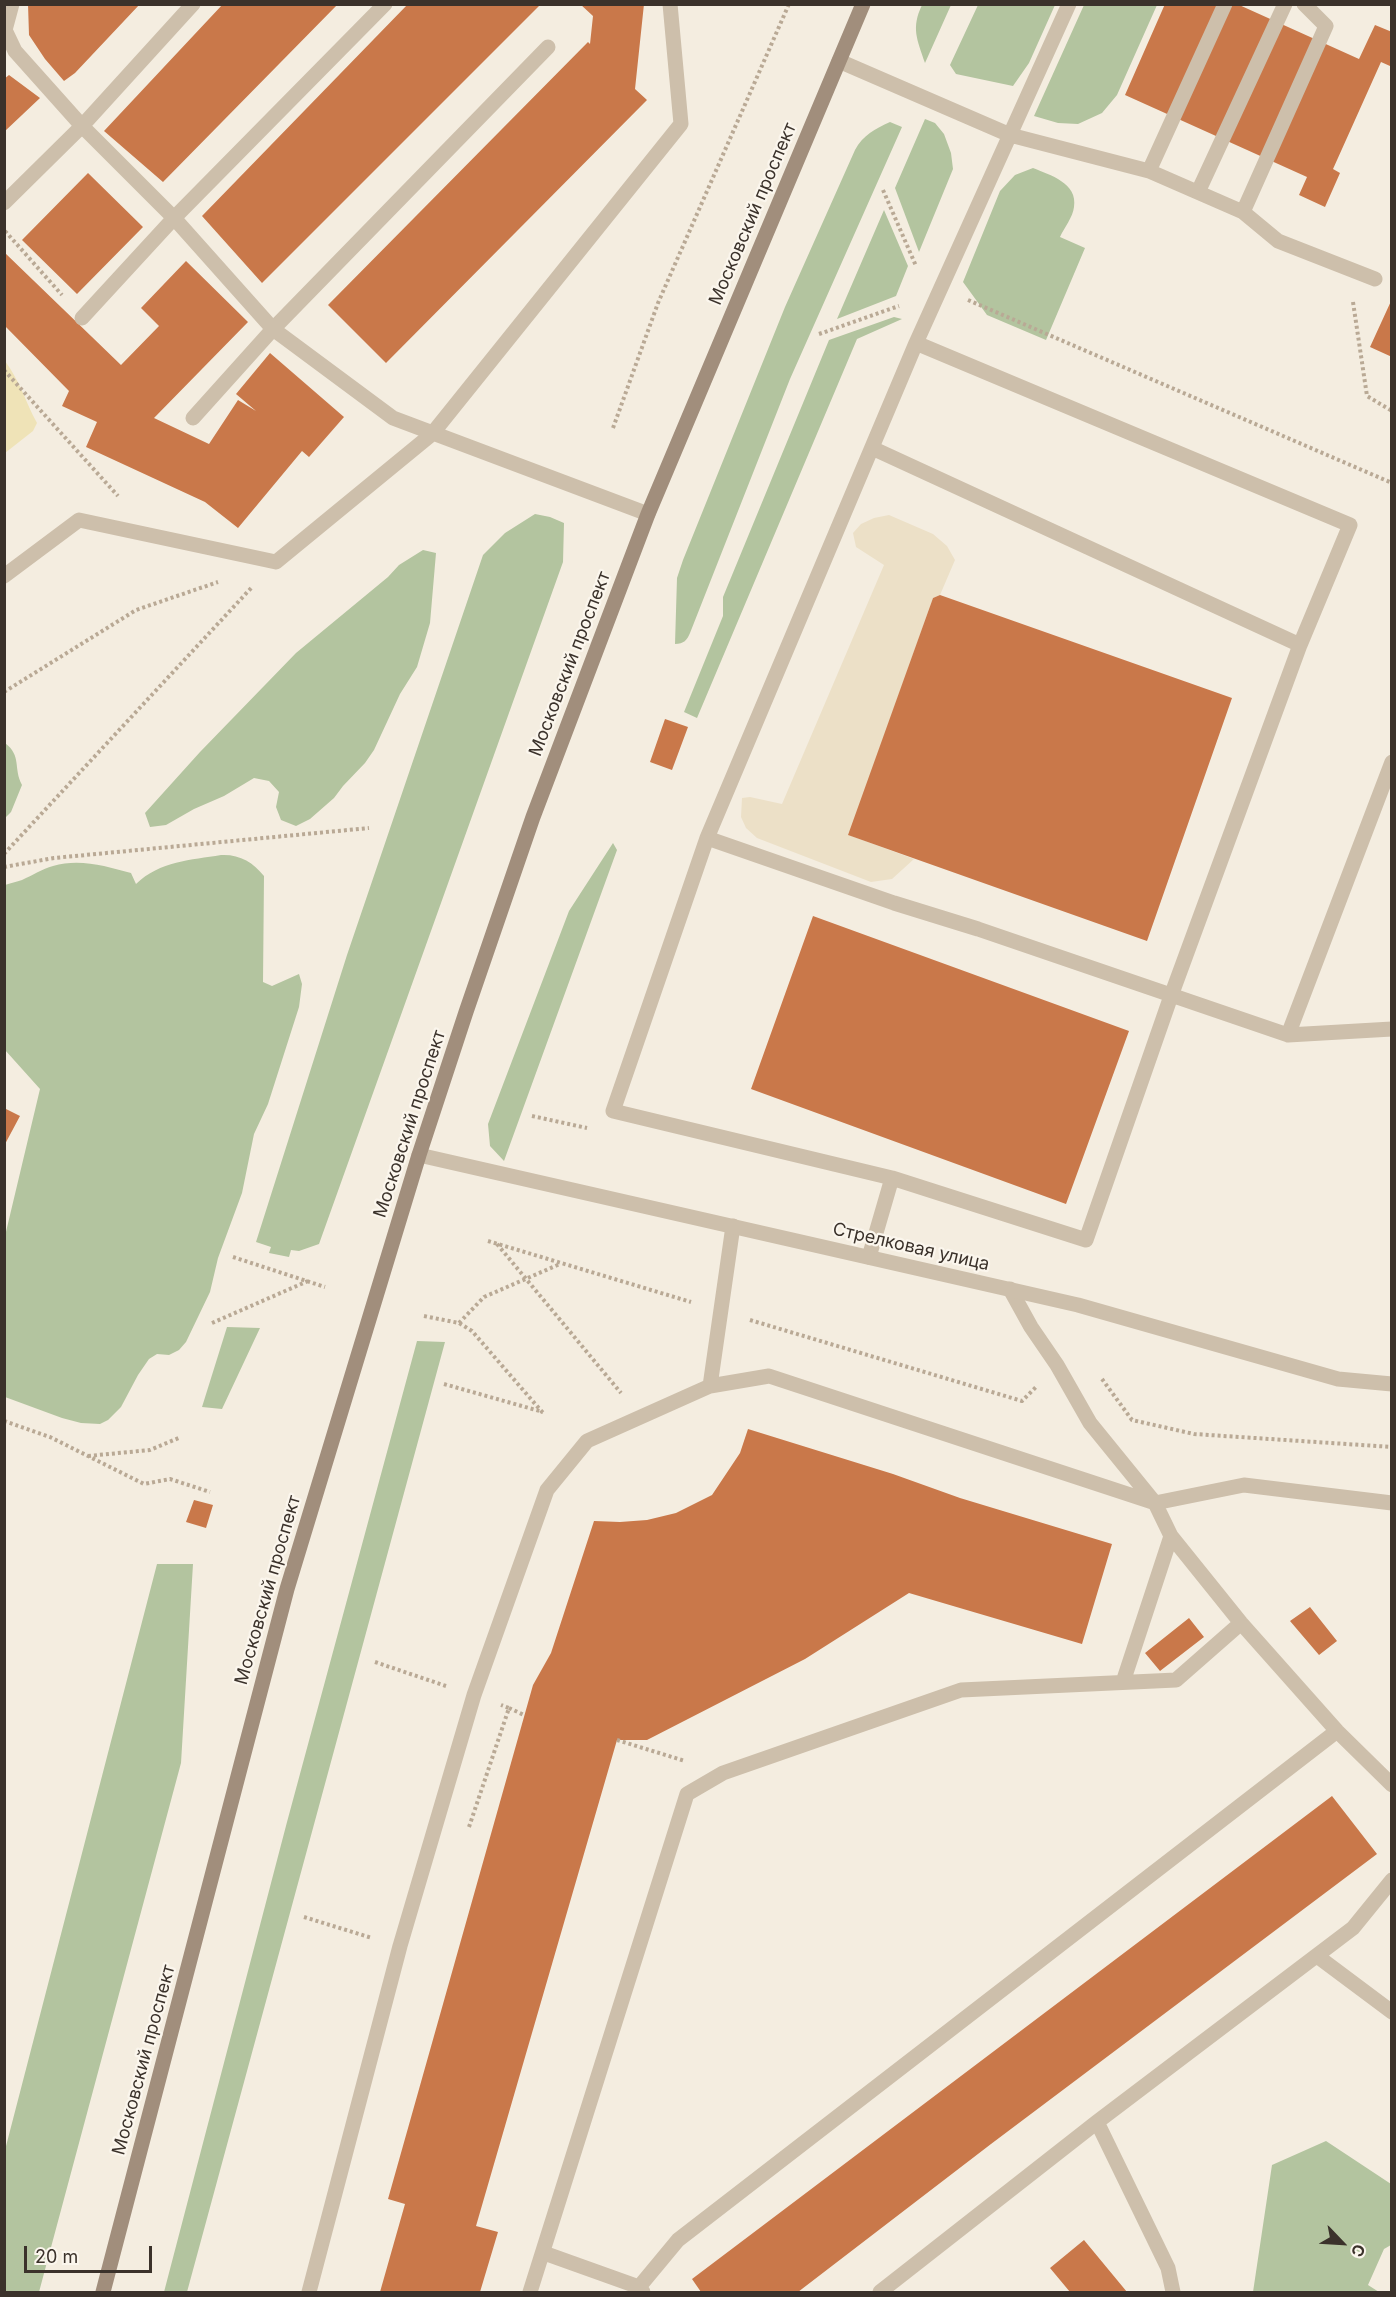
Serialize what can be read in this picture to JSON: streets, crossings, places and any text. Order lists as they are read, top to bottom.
{
  "streets": {
    "main road": ["Московский проспект"],
    "street": ["Стрелковая улица"]
  },
  "crossings": [
    ["Московский проспект", "Стрелковая улица"]
  ],
  "scale_bar": "20 m",
  "north": "bottom right"
}
